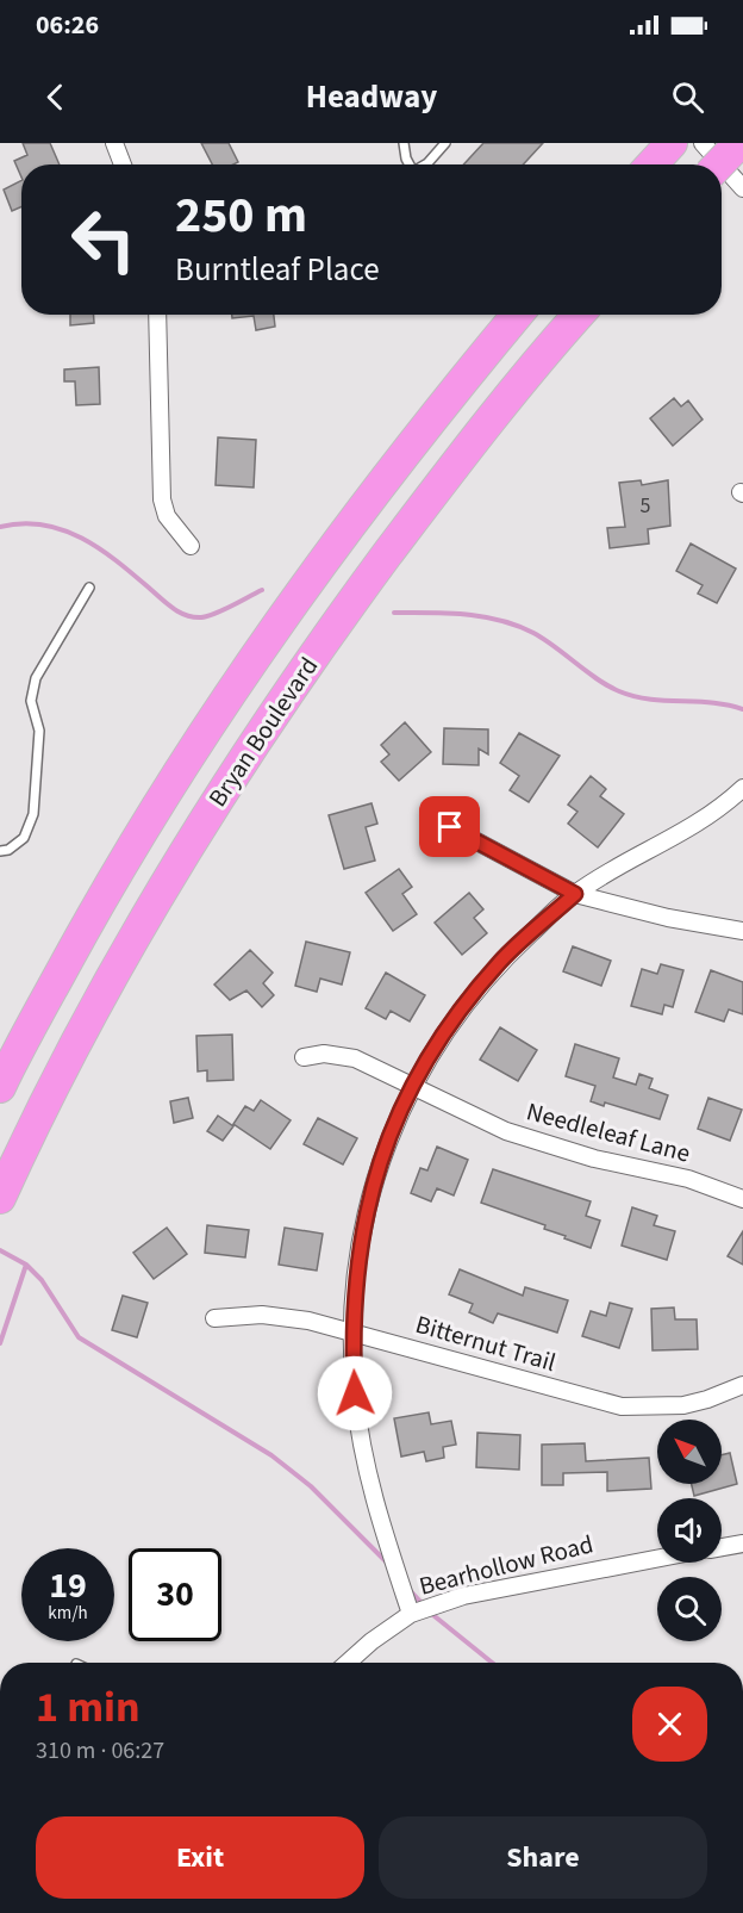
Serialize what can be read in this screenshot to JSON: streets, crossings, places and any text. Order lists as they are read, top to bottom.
{
  "streets": {
    "highway": ["Bryan Boulevard"],
    "street": ["Needleleaf Lane", "Bitternut Trail", "Bearhollow Road"]
  },
  "house_numbers": ["5"],
  "north": "top left",
  "page": {
    "status": "06:26",
    "header": "Headway",
    "turn": ["250 m", "Burntleaf Place"],
    "speed": "19 km/h",
    "limit": "30",
    "heading": ["1 min", "310 m · 06:27"],
    "buttons": ["Exit", "Share"]
  }
}
